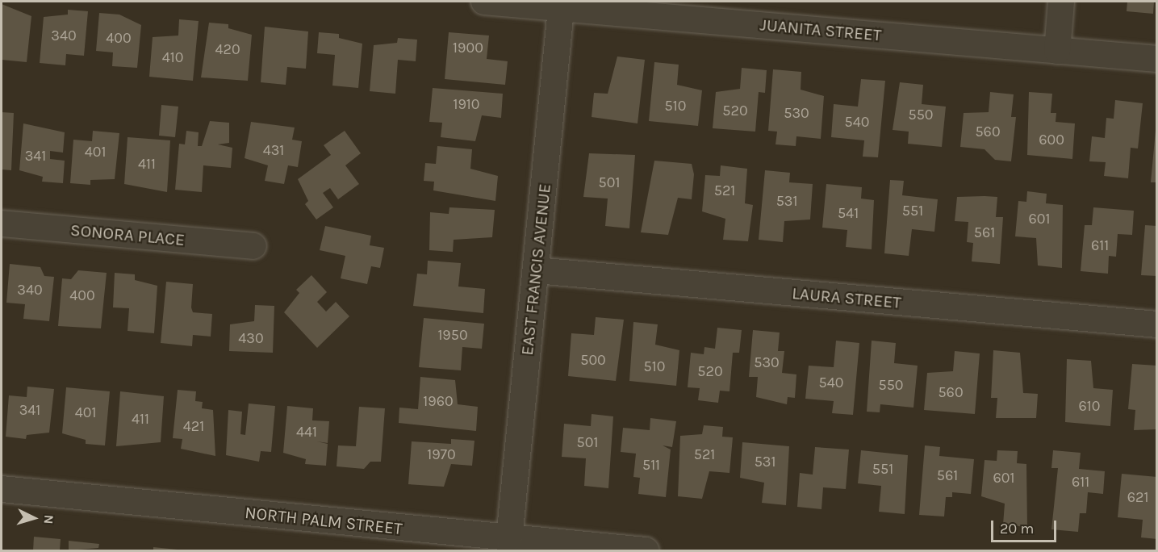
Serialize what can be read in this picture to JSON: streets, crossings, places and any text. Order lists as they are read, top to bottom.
{
  "streets": {
    "street": [
      "JUANITA STREET",
      "SONORA PLACE",
      "EAST FRANCIS AVENUE",
      "LAURA STREET",
      "NORTH PALM STREET"
    ]
  },
  "crossings": [
    ["JUANITA STREET", "EAST FRANCIS AVENUE"],
    ["EAST FRANCIS AVENUE", "LAURA STREET"],
    ["EAST FRANCIS AVENUE", "NORTH PALM STREET"]
  ],
  "house_numbers": [
    "340",
    "400",
    "1900",
    "420",
    "410",
    "1910",
    "510",
    "520",
    "530",
    "550",
    "540",
    "560",
    "600",
    "431",
    "401",
    "341",
    "411",
    "501",
    "521",
    "531",
    "551",
    "541",
    "601",
    "561",
    "611",
    "340",
    "400",
    "1950",
    "430",
    "500",
    "530",
    "510",
    "520",
    "540",
    "550",
    "560",
    "1960",
    "610",
    "341",
    "401",
    "411",
    "421",
    "441",
    "501",
    "1970",
    "521",
    "531",
    "511",
    "551",
    "561",
    "601",
    "611",
    "621"
  ],
  "scale_bar": "20 m",
  "north": "right"
}
